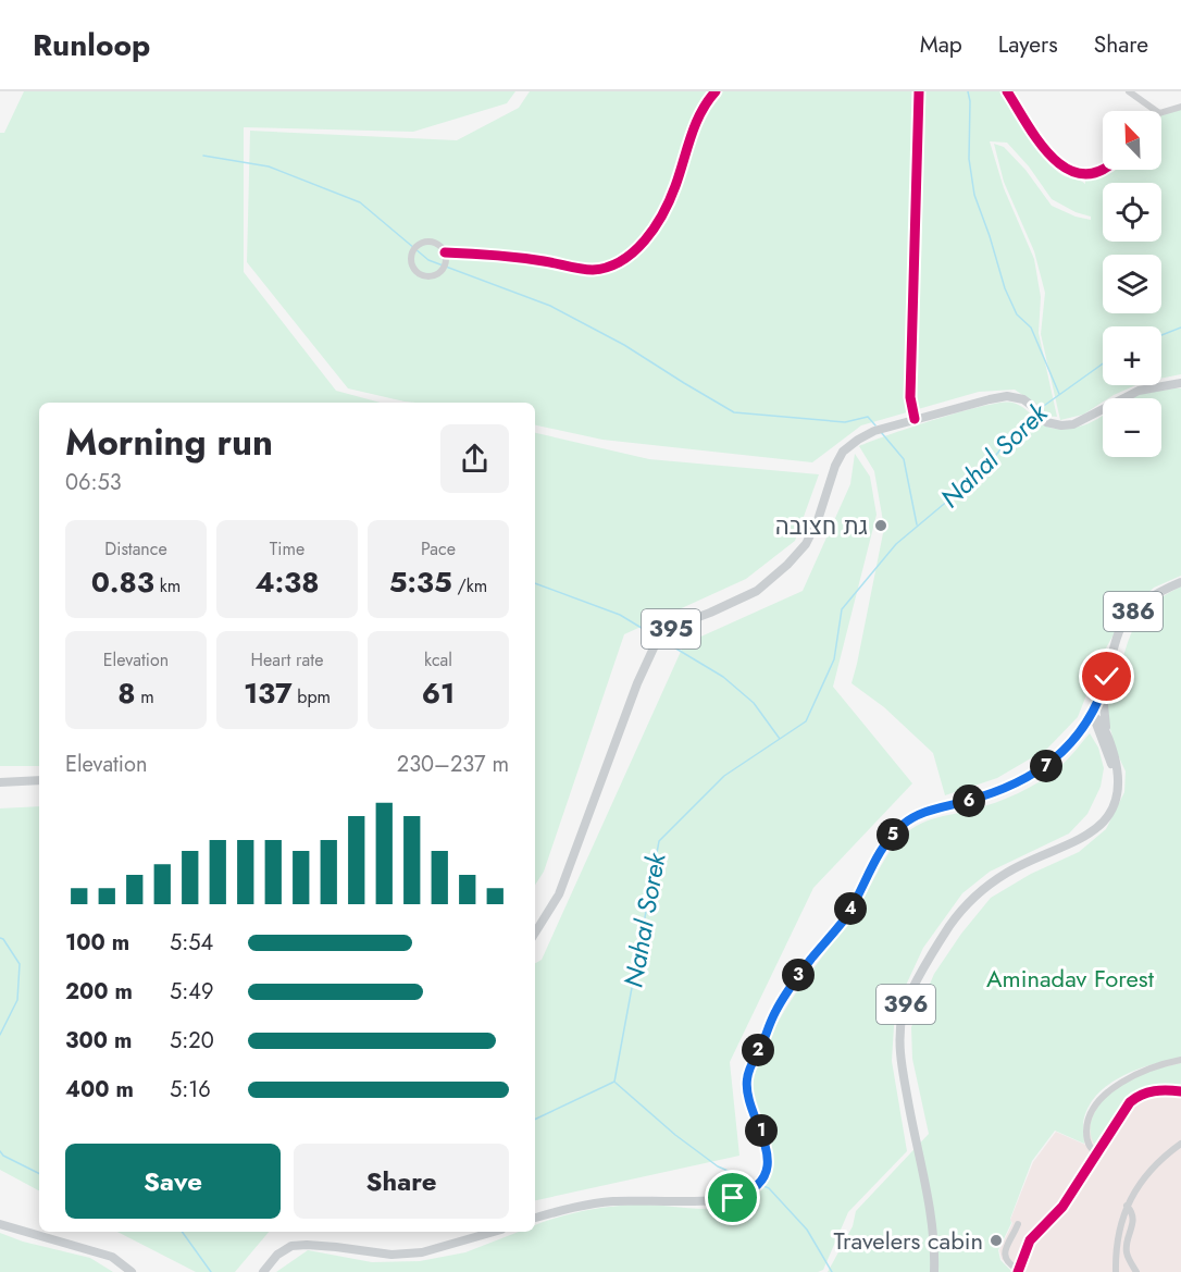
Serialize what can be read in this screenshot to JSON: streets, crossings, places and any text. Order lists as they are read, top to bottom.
{
  "streets": {
    "main road": ["386", "395", "396"]
  },
  "water": ["Nahal Sorek"],
  "parks": ["Aminadav Forest"],
  "places": ["גת חצובה", "Travelers cabin"],
  "north": "top left",
  "page": {
    "header": "Runloop",
    "nav": ["Map", "Layers", "Share"],
    "map_buttons": ["+", "−"],
    "heading": ["Morning run", "06:53"],
    "stats": [
      ["Distance", "0.83 km"],
      ["Time", "4:38"],
      ["Pace", "5:35 /km"],
      ["Elevation", "8 m"],
      ["Heart rate", "137 bpm"],
      ["kcal", "61"]
    ],
    "chart": ["Elevation", "230–237 m"],
    "pins": [
      "7",
      "6",
      "5",
      "4",
      "3",
      "2",
      "1"
    ],
    "list": [
      {
        "name": "100 m",
        "note": "5:54"
      },
      {
        "name": "200 m",
        "note": "5:49"
      },
      {
        "name": "300 m",
        "note": "5:20"
      },
      {
        "name": "400 m",
        "note": "5:16"
      }
    ],
    "buttons": ["Save", "Share"]
  }
}
